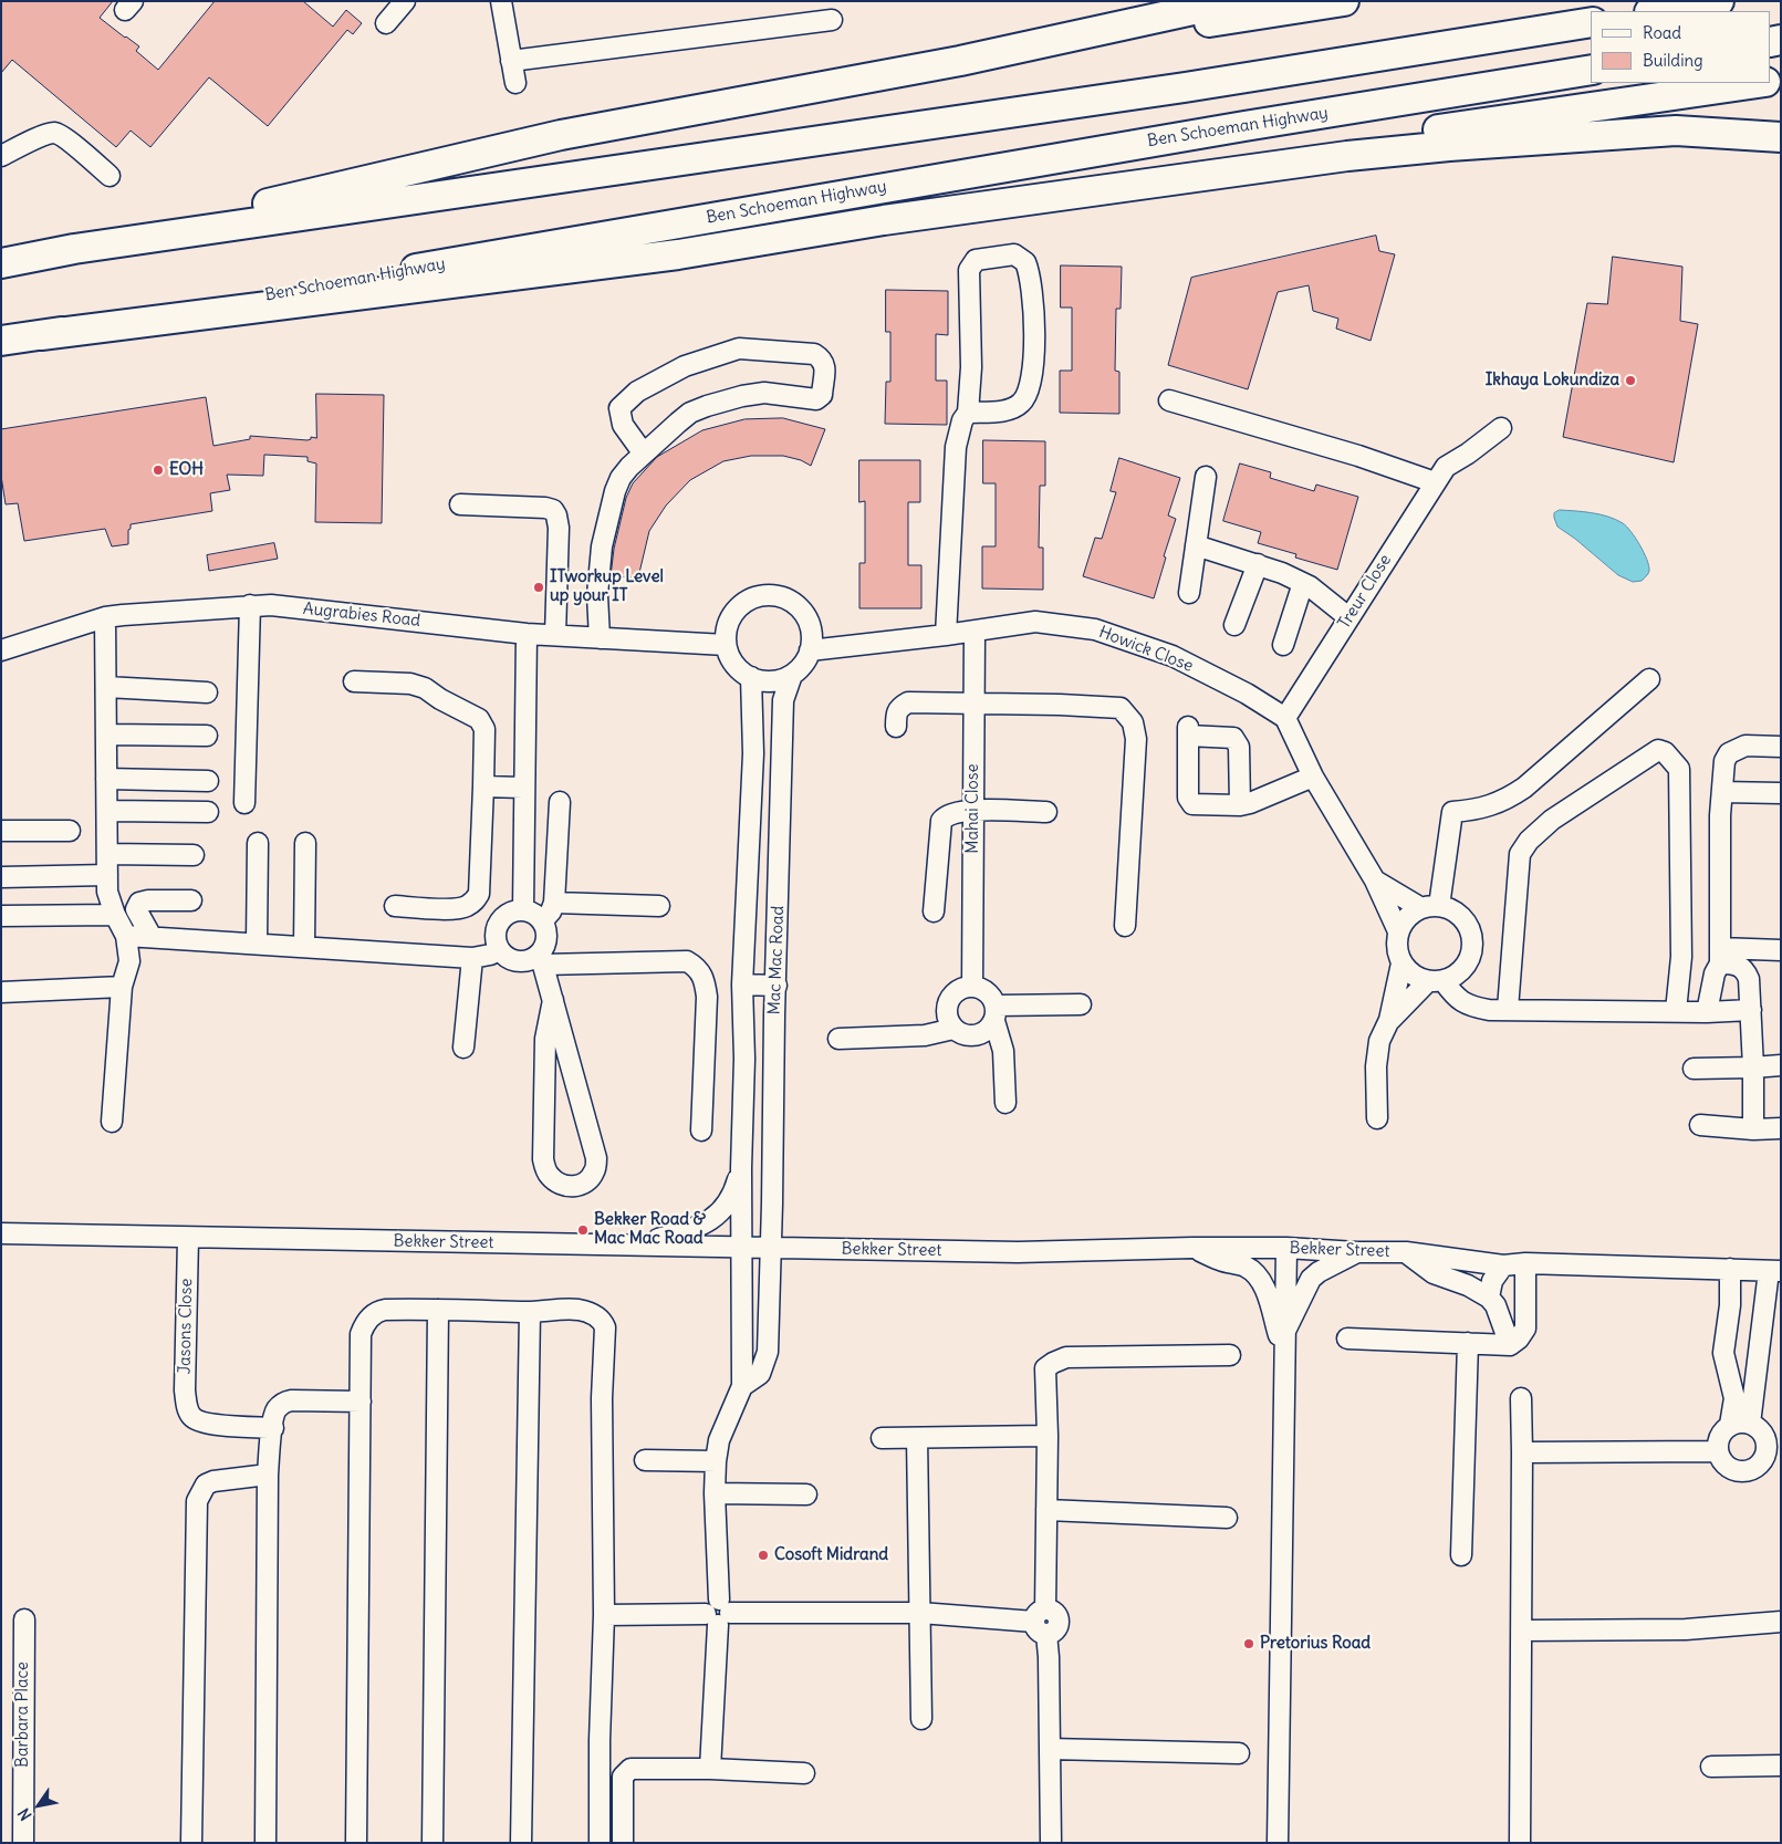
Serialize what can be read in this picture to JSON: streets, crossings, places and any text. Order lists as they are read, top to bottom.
{
  "streets": {
    "highway": ["Ben Schoeman Highway"],
    "street": [
      "Treur Close",
      "Augrabies Road",
      "Howick Close",
      "Mahai Close",
      "Mac Mac Road",
      "Bekker Street",
      "Jasons Close",
      "Barbara Place"
    ]
  },
  "crossings": [
    ["Treur Close", "Howick Close"],
    ["Augrabies Road", "Howick Close"],
    ["Augrabies Road", "Mac Mac Road"],
    ["Howick Close", "Mahai Close"],
    ["Howick Close", "Mac Mac Road"],
    ["Mac Mac Road", "Bekker Street"],
    ["Bekker Street", "Jasons Close"]
  ],
  "places": [
    "Ikhaya Lokundiza",
    "EOH",
    "ITworkup Level up your IT",
    "Bekker Road & Mac Mac Road",
    "Cosoft Midrand",
    "Pretorius Road"
  ],
  "legend": ["Road", "Building"],
  "north": "bottom left"
}
